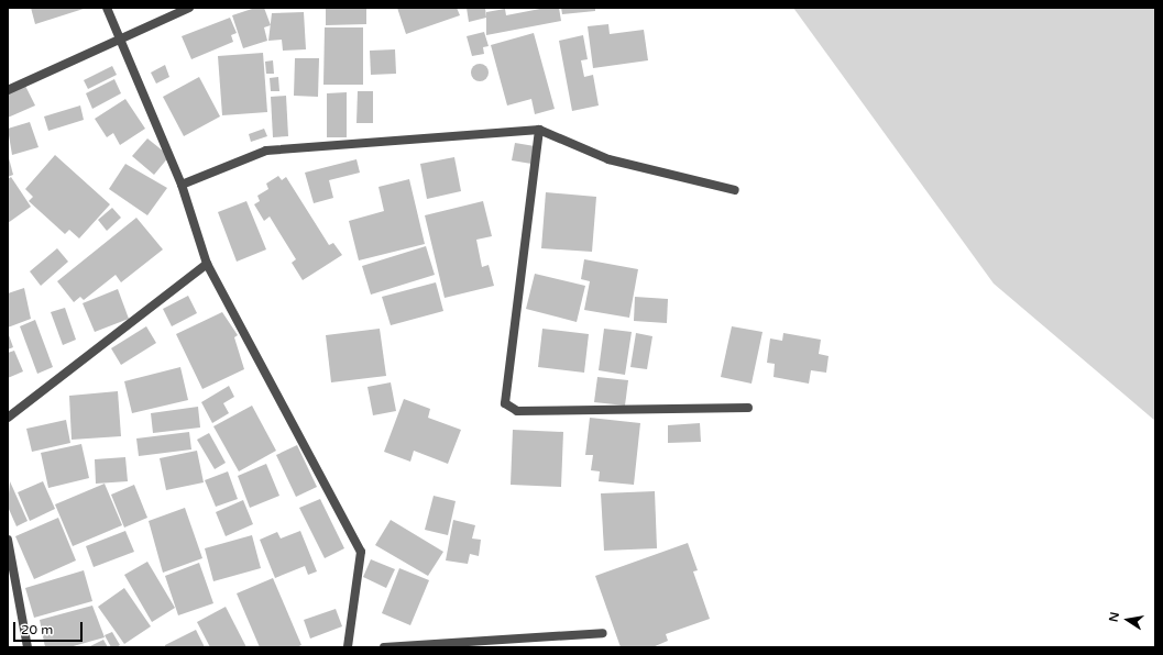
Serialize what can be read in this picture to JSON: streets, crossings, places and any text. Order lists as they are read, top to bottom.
{
  "scale_bar": "20 m",
  "north": "left"
}
